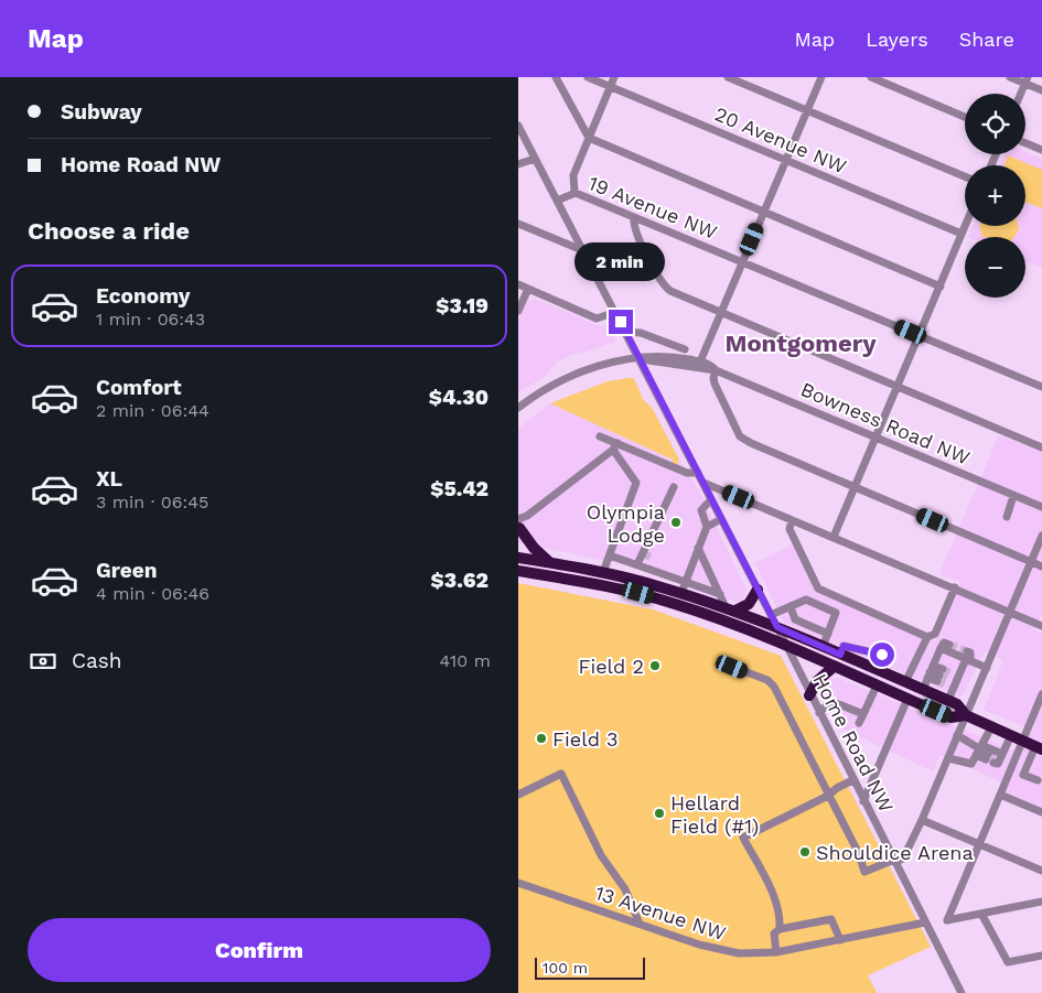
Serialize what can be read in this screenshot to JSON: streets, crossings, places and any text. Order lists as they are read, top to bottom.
{
  "streets": {
    "street": [
      "20 Avenue NW",
      "19 Avenue NW",
      "Bowness Road NW",
      "Home Road NW",
      "13 Avenue NW"
    ]
  },
  "crossings": [
    ["19 Avenue NW", "Home Road NW"],
    ["Bowness Road NW", "Home Road NW"],
    ["Home Road NW", "13 Avenue NW"]
  ],
  "districts": ["Montgomery"],
  "places": [
    "Olympia Lodge",
    "Field 2",
    "Field 3",
    "Hellard Field (#1)",
    "Shouldice Arena"
  ],
  "scale_bar": "100 m",
  "page": {
    "header": "Map",
    "nav": ["Map", "Layers", "Share"],
    "banner": ["Subway", "Home Road NW"],
    "map_buttons": ["+", "−"],
    "heading": "Choose a ride",
    "bubble": "2 min",
    "list": [
      {
        "name": "Economy",
        "note": "1 min · 06:43",
        "value": "$3.19"
      },
      {
        "name": "Comfort",
        "note": "2 min · 06:44",
        "value": "$4.30"
      },
      {
        "name": "XL",
        "note": "3 min · 06:45",
        "value": "$5.42"
      },
      {
        "name": "Green",
        "note": "4 min · 06:46",
        "value": "$3.62"
      }
    ],
    "pay": ["Cash", "410 m"],
    "buttons": "Confirm",
    "scale": "100 m"
  }
}
